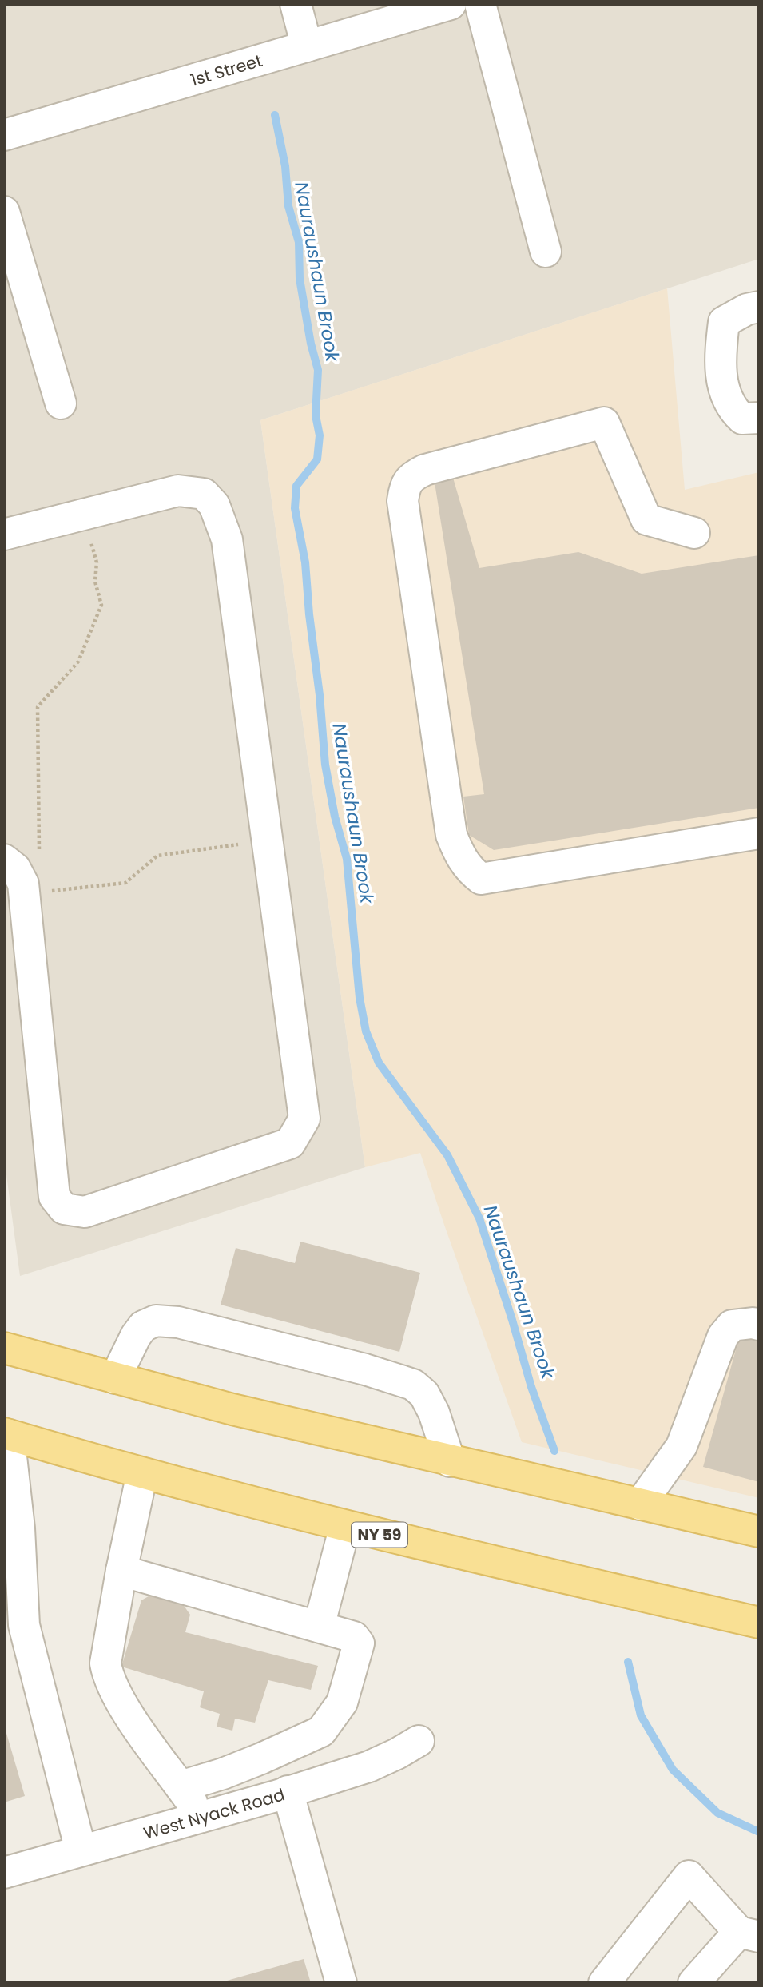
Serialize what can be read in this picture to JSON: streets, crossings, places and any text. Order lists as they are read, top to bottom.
{
  "streets": {
    "main road": ["NY 59"],
    "street": ["1st Street", "West Nyack Road"]
  },
  "water": ["Nauraushaun Brook"]
}
